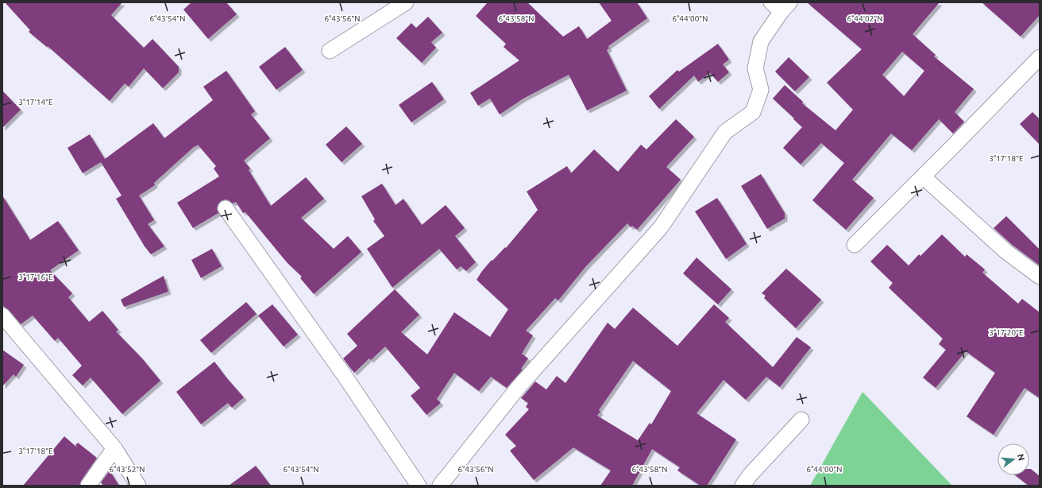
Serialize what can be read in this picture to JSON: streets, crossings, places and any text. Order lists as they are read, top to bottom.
{
  "north": "right",
  "coordinates": [
    "6°43'54\"N",
    "6°43'56\"N",
    "6°43'58\"N",
    "6°44'00\"N",
    "6°44'02\"N",
    "3°17'14\"E",
    "3°17'18\"E",
    "3°17'16\"E",
    "3°17'20\"E",
    "6°43'52\"N"
  ]
}
